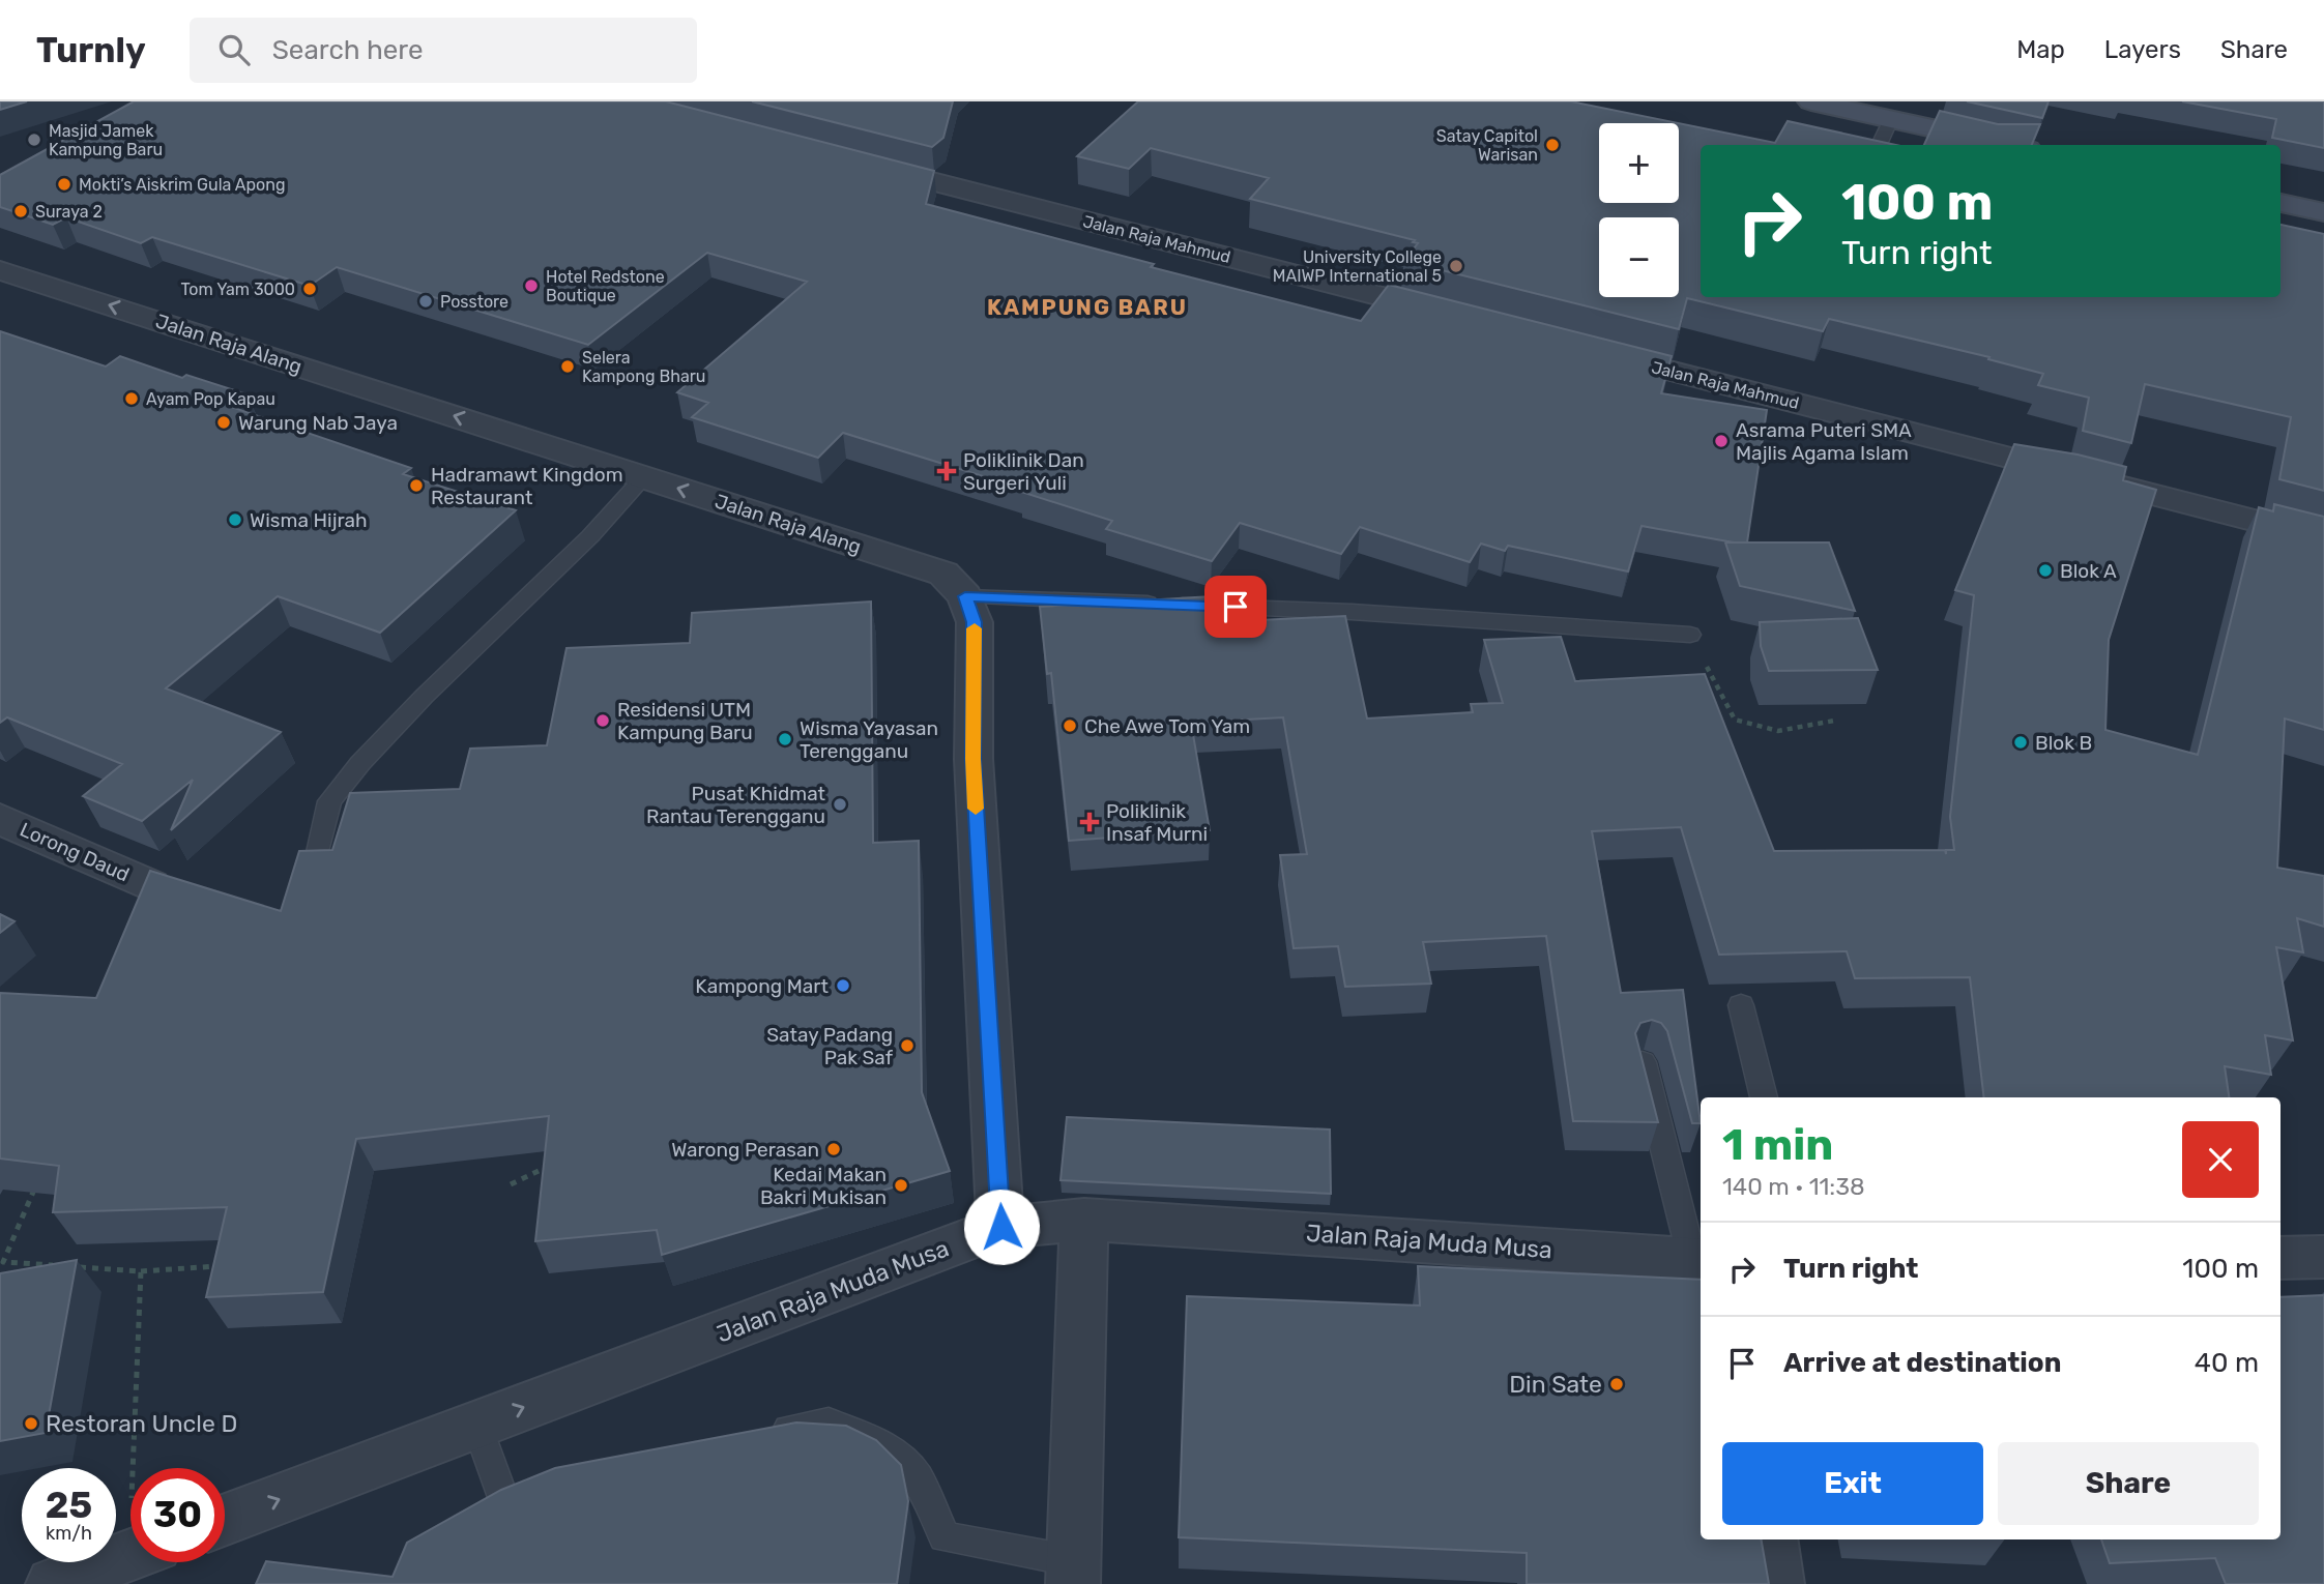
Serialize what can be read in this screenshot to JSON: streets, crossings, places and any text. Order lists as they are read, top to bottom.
{
  "streets": {
    "street": [
      "Jalan Raja Mahmud",
      "Jalan Raja Alang",
      "Lorong Daud",
      "Jalan Raja Muda Musa"
    ]
  },
  "one_way": ["Jalan Raja Alang", "Jalan Raja Muda Musa"],
  "districts": ["KAMPUNG BARU"],
  "places": {
    "other": [
      "Masjid Jamek Kampung Baru",
      "Satay Capitol Warisan",
      "Mokti’s Aiskrim Gula Apong",
      "Suraya 2",
      "University College MAIWP International 5",
      "Hotel Redstone Boutique",
      "Tom Yam 3000",
      "Posstore",
      "Selera Kampong Bharu",
      "Ayam Pop Kapau",
      "Warung Nab Jaya",
      "Asrama Puteri SMA Majlis Agama Islam",
      "Hadramawt Kingdom Restaurant",
      "Wisma Hijrah",
      "Blok A",
      "Residensi UTM Kampung Baru",
      "Che Awe Tom Yam",
      "Wisma Yayasan Terengganu",
      "Blok B",
      "Pusat Khidmat Rantau Terengganu",
      "Kampong Mart",
      "Satay Padang Pak Saf",
      "Warong Perasan",
      "Kedai Makan Bakri Mukisan",
      "Din Sate",
      "Restoran Uncle D"
    ],
    "health": ["Poliklinik Dan Surgeri Yuli", "Poliklinik Insaf Murni"]
  },
  "page": {
    "header": "Turnly",
    "search": "Search here",
    "nav": ["Map", "Layers", "Share"],
    "map_buttons": ["+", "−"],
    "turn": ["100 m", "Turn right"],
    "heading": ["1 min", "140 m · 11:38"],
    "list": [
      {
        "name": "Turn right",
        "value": "100 m"
      },
      {
        "name": "Arrive at destination",
        "value": "40 m"
      }
    ],
    "buttons": ["Exit", "Share"],
    "speed": "25 km/h",
    "limit": "30"
  }
}
